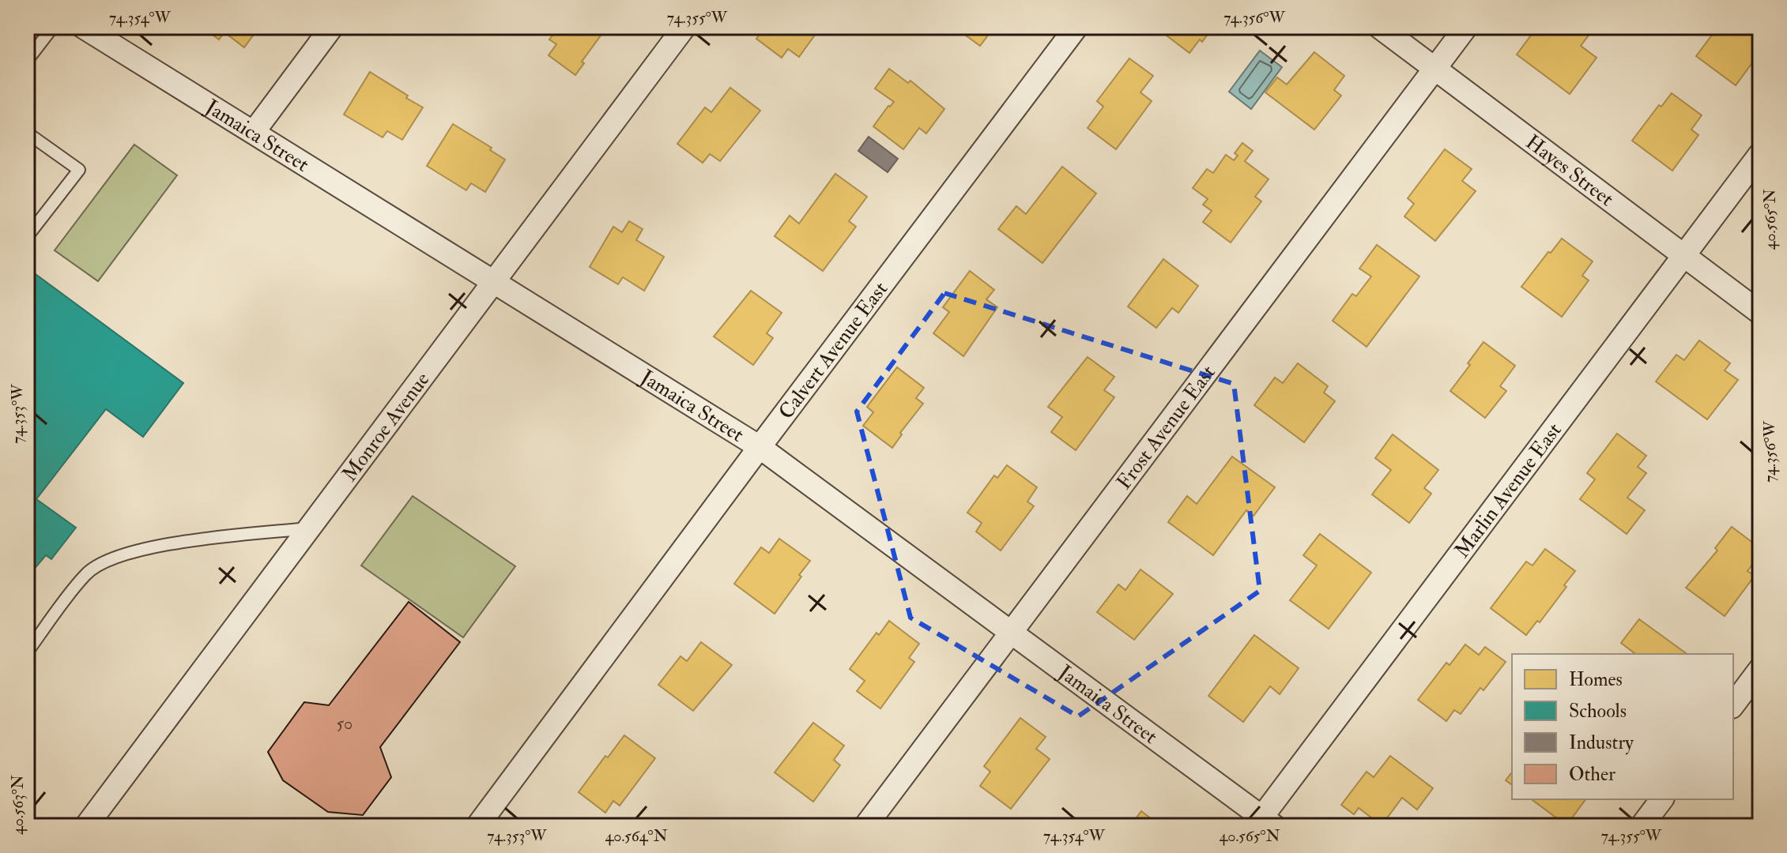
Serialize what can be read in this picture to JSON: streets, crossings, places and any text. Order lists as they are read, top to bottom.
{
  "streets": {
    "street": [
      "Jamaica Street",
      "Hayes Street",
      "Calvert Avenue East",
      "Monroe Avenue",
      "Frost Avenue East",
      "Marlin Avenue East"
    ]
  },
  "crossings": [
    ["Jamaica Street", "Calvert Avenue East"],
    ["Jamaica Street", "Monroe Avenue"],
    ["Jamaica Street", "Frost Avenue East"],
    ["Jamaica Street", "Marlin Avenue East"],
    ["Hayes Street", "Frost Avenue East"],
    ["Hayes Street", "Marlin Avenue East"]
  ],
  "house_numbers": ["50"],
  "legend": [
    "Homes",
    "Schools",
    "Industry",
    "Other"
  ],
  "coordinates": [
    "74.354°W",
    "74.355°W",
    "74.356°W",
    "40.565°N",
    "74.353°W",
    "40.563°N",
    "40.564°N"
  ]
}
